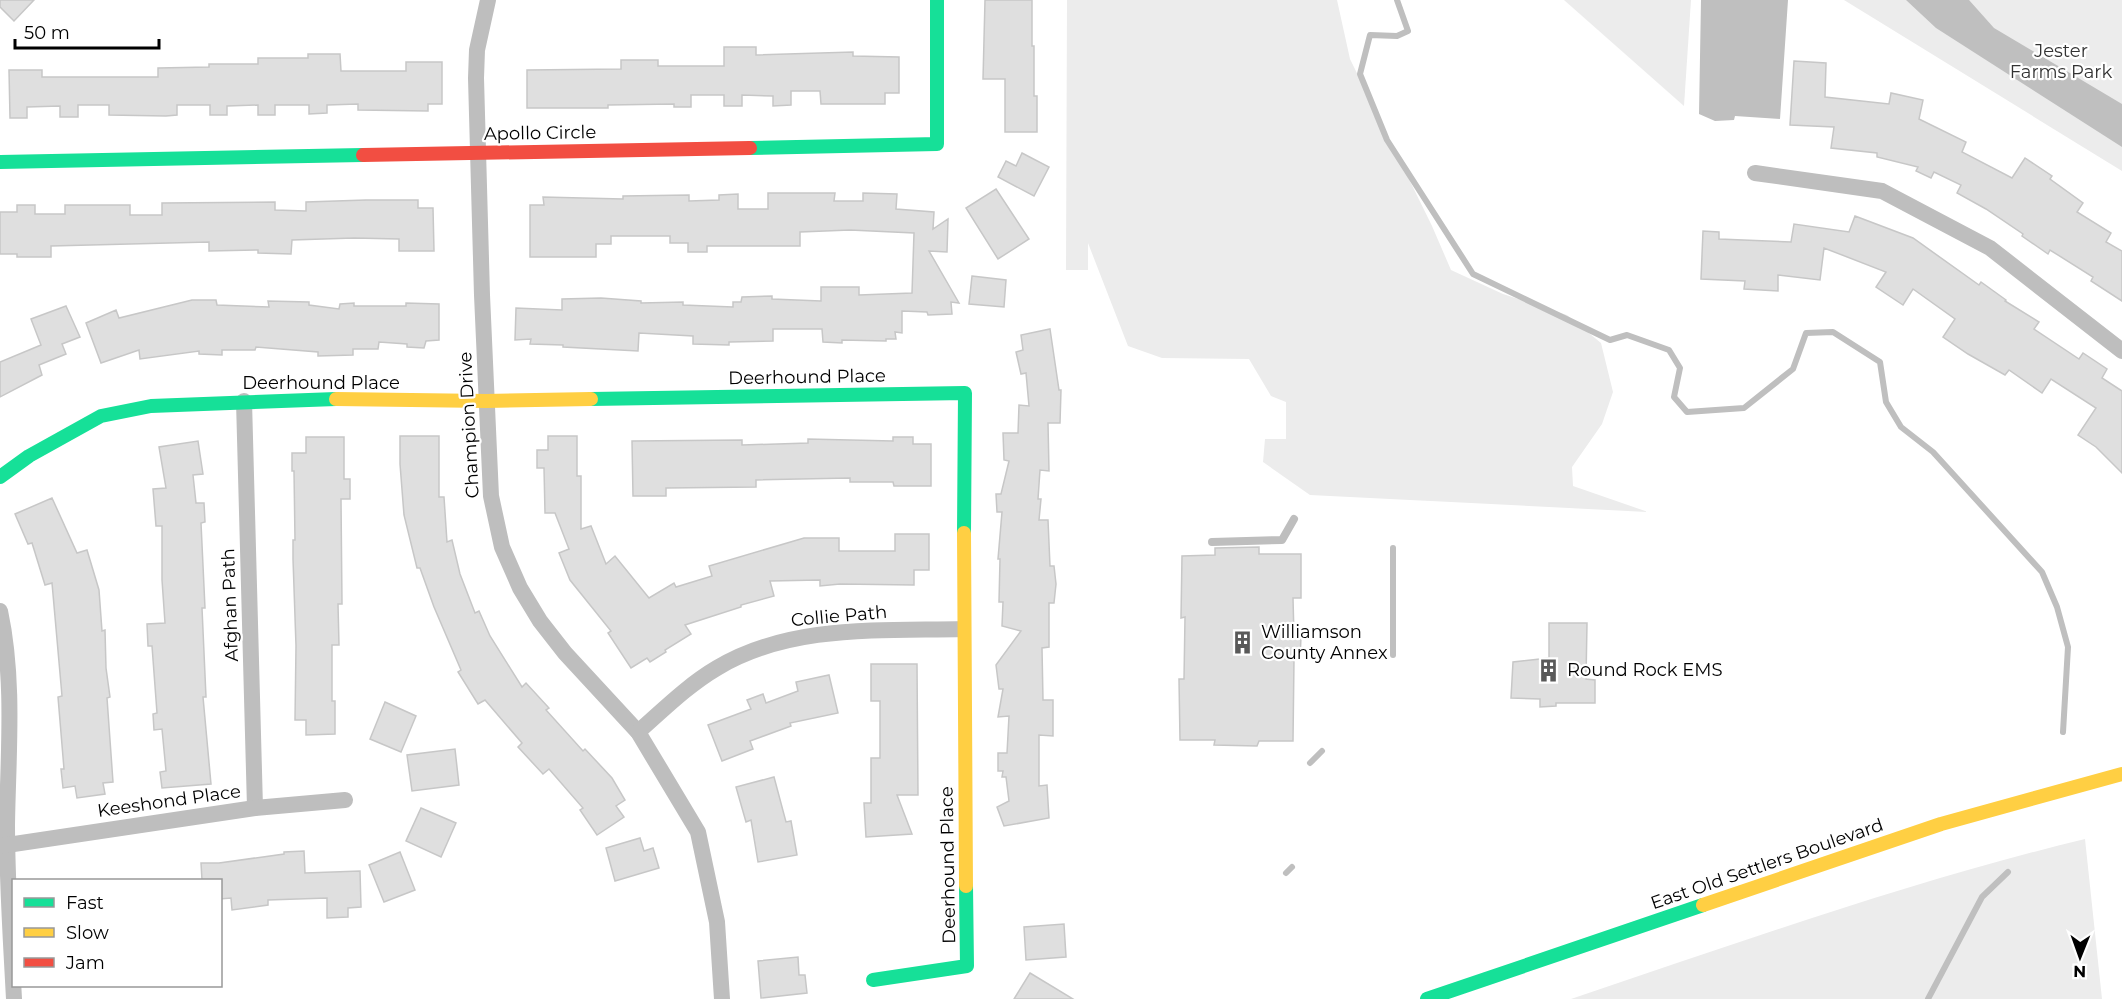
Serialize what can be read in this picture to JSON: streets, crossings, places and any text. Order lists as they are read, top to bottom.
{
  "streets": {
    "street": [
      "Apollo Circle",
      "Deerhound Place",
      "Champion Drive",
      "Afghan Path",
      "Collie Path",
      "Keeshond Place",
      "East Old Settlers Boulevard"
    ]
  },
  "crossings": [
    ["Apollo Circle", "Champion Drive"],
    ["Deerhound Place", "Champion Drive"],
    ["Deerhound Place", "Afghan Path"],
    ["Deerhound Place", "Collie Path"],
    ["Champion Drive", "Collie Path"],
    ["Afghan Path", "Keeshond Place"]
  ],
  "parks": ["Jester Farms Park"],
  "places": {
    "building": ["Williamson County Annex", "Round Rock EMS"]
  },
  "legend": ["Fast", "Slow", "Jam"],
  "scale_bar": "50 m",
  "north": "bottom"
}
